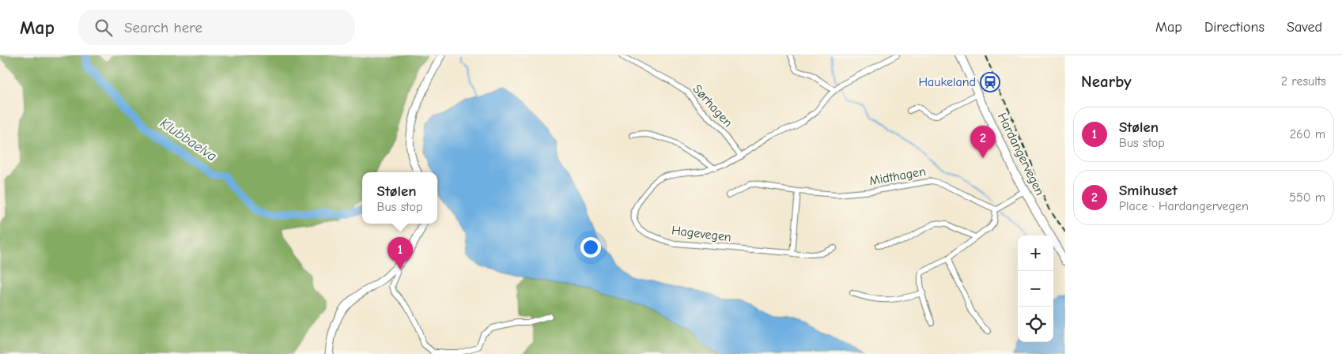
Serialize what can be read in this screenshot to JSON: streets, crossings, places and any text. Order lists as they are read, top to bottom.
{
  "streets": {
    "main road": ["Hardangervegen"],
    "street": ["Sørhagen", "Midthagen", "Hagevegen"]
  },
  "crossings": [
    ["Sørhagen", "Hagevegen"]
  ],
  "water": ["Klubbaelva"],
  "places": {
    "station": ["Haukeland"]
  },
  "page": {
    "header": "Map",
    "search": "Search here",
    "nav": ["Map", "Directions", "Saved"],
    "heading": ["Nearby", "2 results"],
    "list": [
      {
        "mark": "1",
        "name": "Stølen",
        "note": "Bus stop",
        "value": "260 m"
      },
      {
        "mark": "2",
        "name": "Smihuset",
        "note": "Place · Hardangervegen",
        "value": "550 m"
      }
    ],
    "pins": ["2", "1"],
    "popup": ["Stølen", "Bus stop"],
    "map_buttons": ["+", "−"]
  }
}
